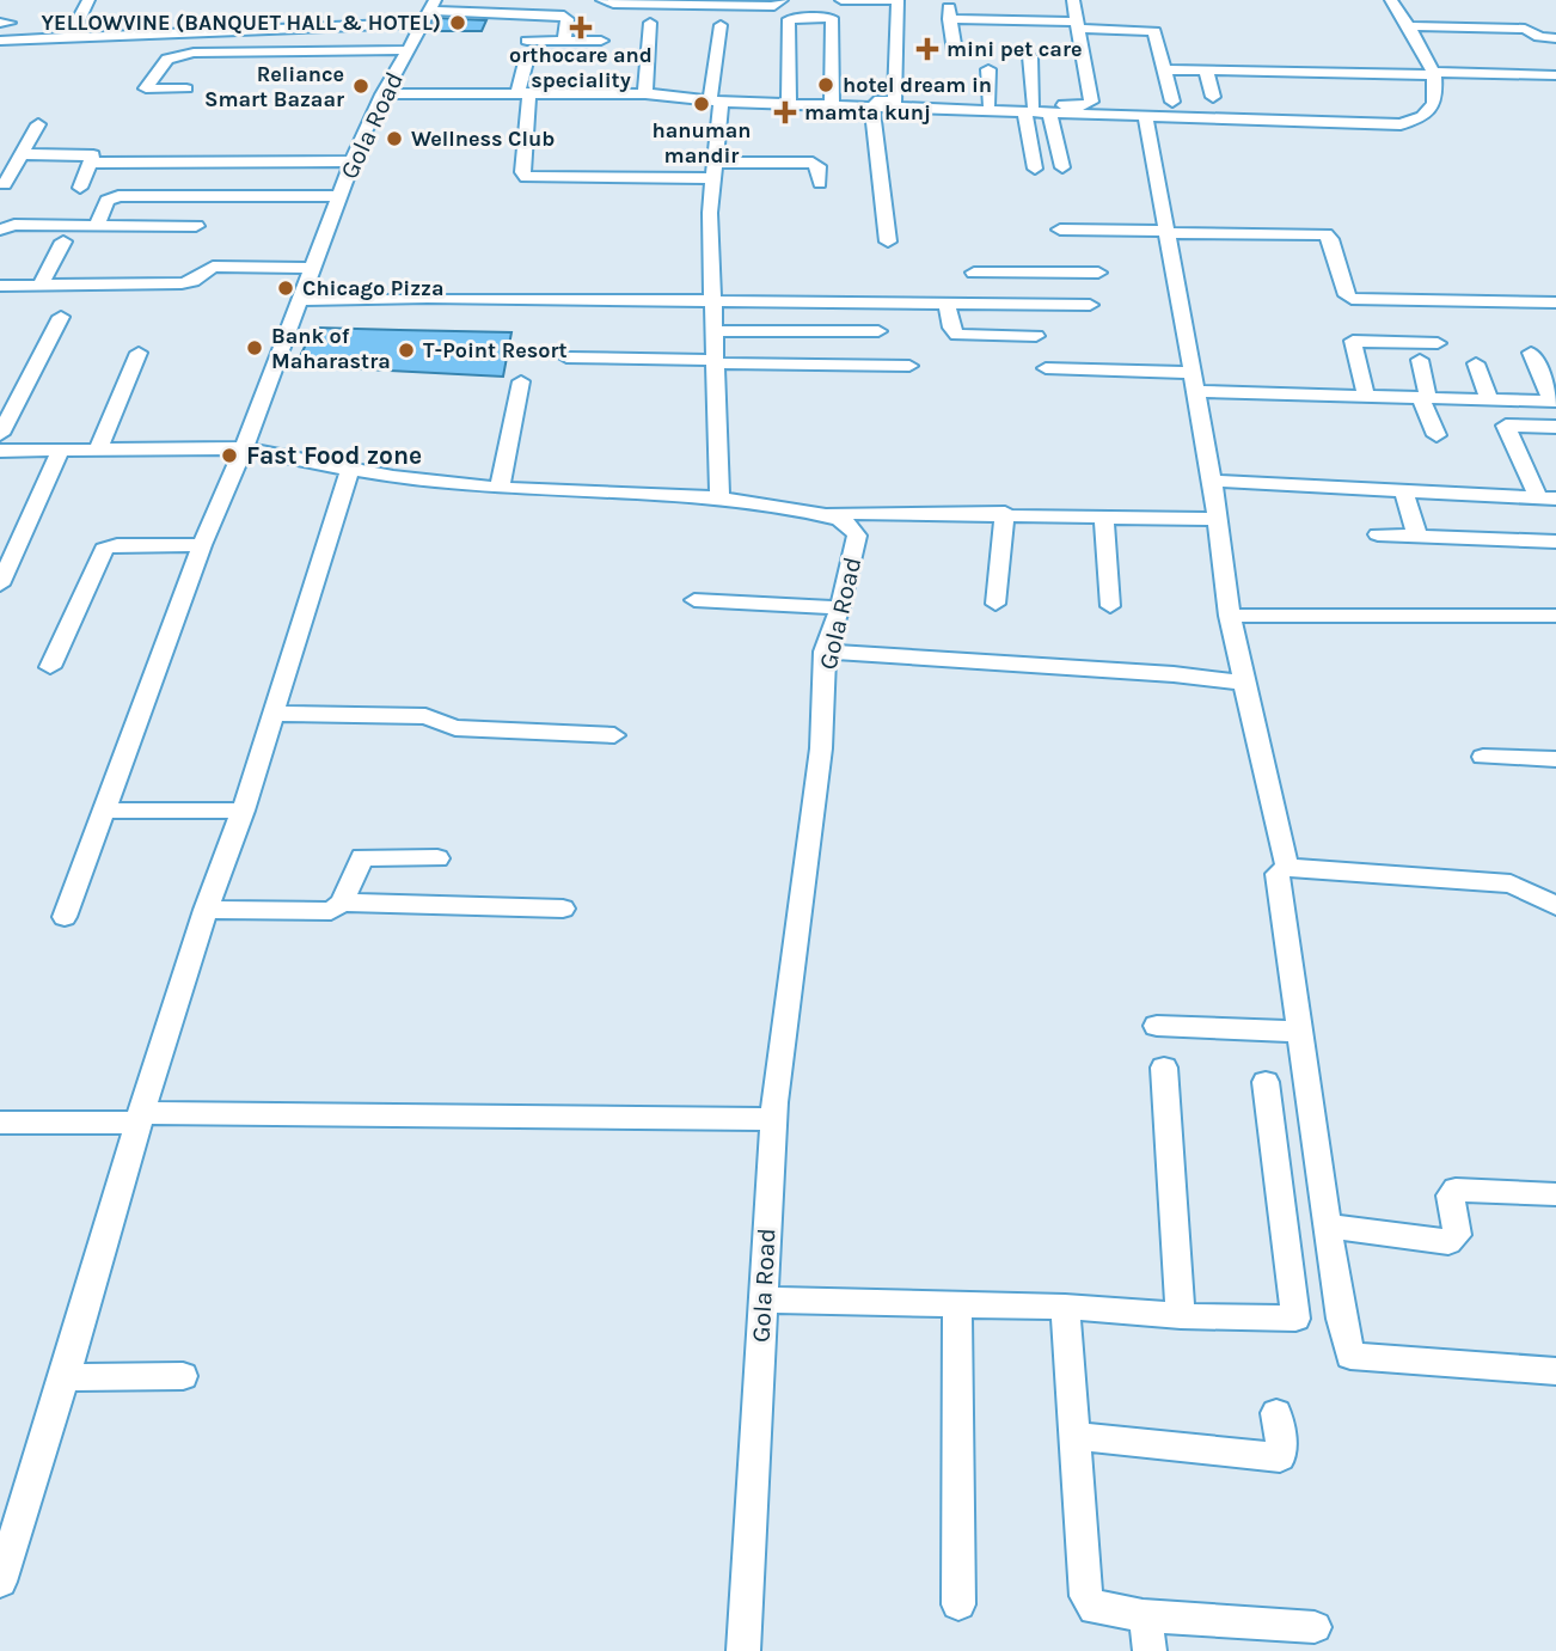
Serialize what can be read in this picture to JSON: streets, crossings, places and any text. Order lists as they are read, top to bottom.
{
  "streets": {
    "street": ["Gola Road"]
  },
  "places": {
    "other": [
      "YELLOWVINE (BANQUET HALL & HOTEL)",
      "hotel dream in",
      "Reliance Smart Bazaar",
      "hanuman mandir",
      "Wellness Club",
      "Chicago Pizza",
      "Bank of Maharastra",
      "T-Point Resort",
      "Fast Food zone"
    ],
    "health": ["orthocare and speciality", "mini pet care", "mamta kunj"]
  }
}
